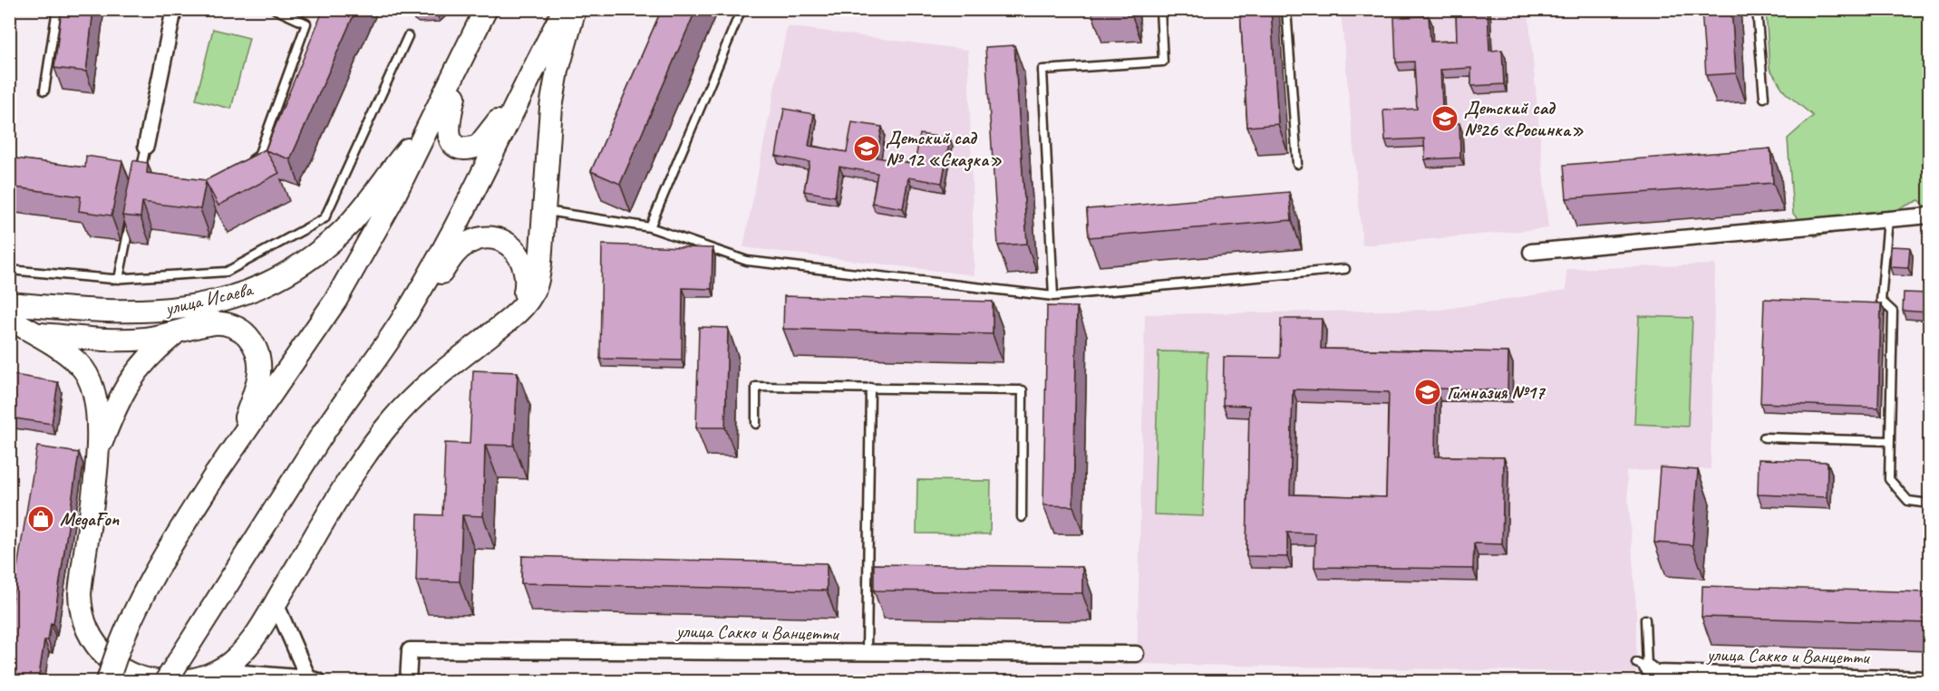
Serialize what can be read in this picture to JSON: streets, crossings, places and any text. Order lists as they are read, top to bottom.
{
  "streets": {
    "main road": ["улица Исаева"],
    "street": ["улица Сакко и Ванцетти"]
  },
  "places": {
    "school or university": ["Детский сад №26 «Росинка»", "Детский сад № 12 «Сказка»", "Гимназия №17"],
    "shop": ["MegaFon"]
  }
}
